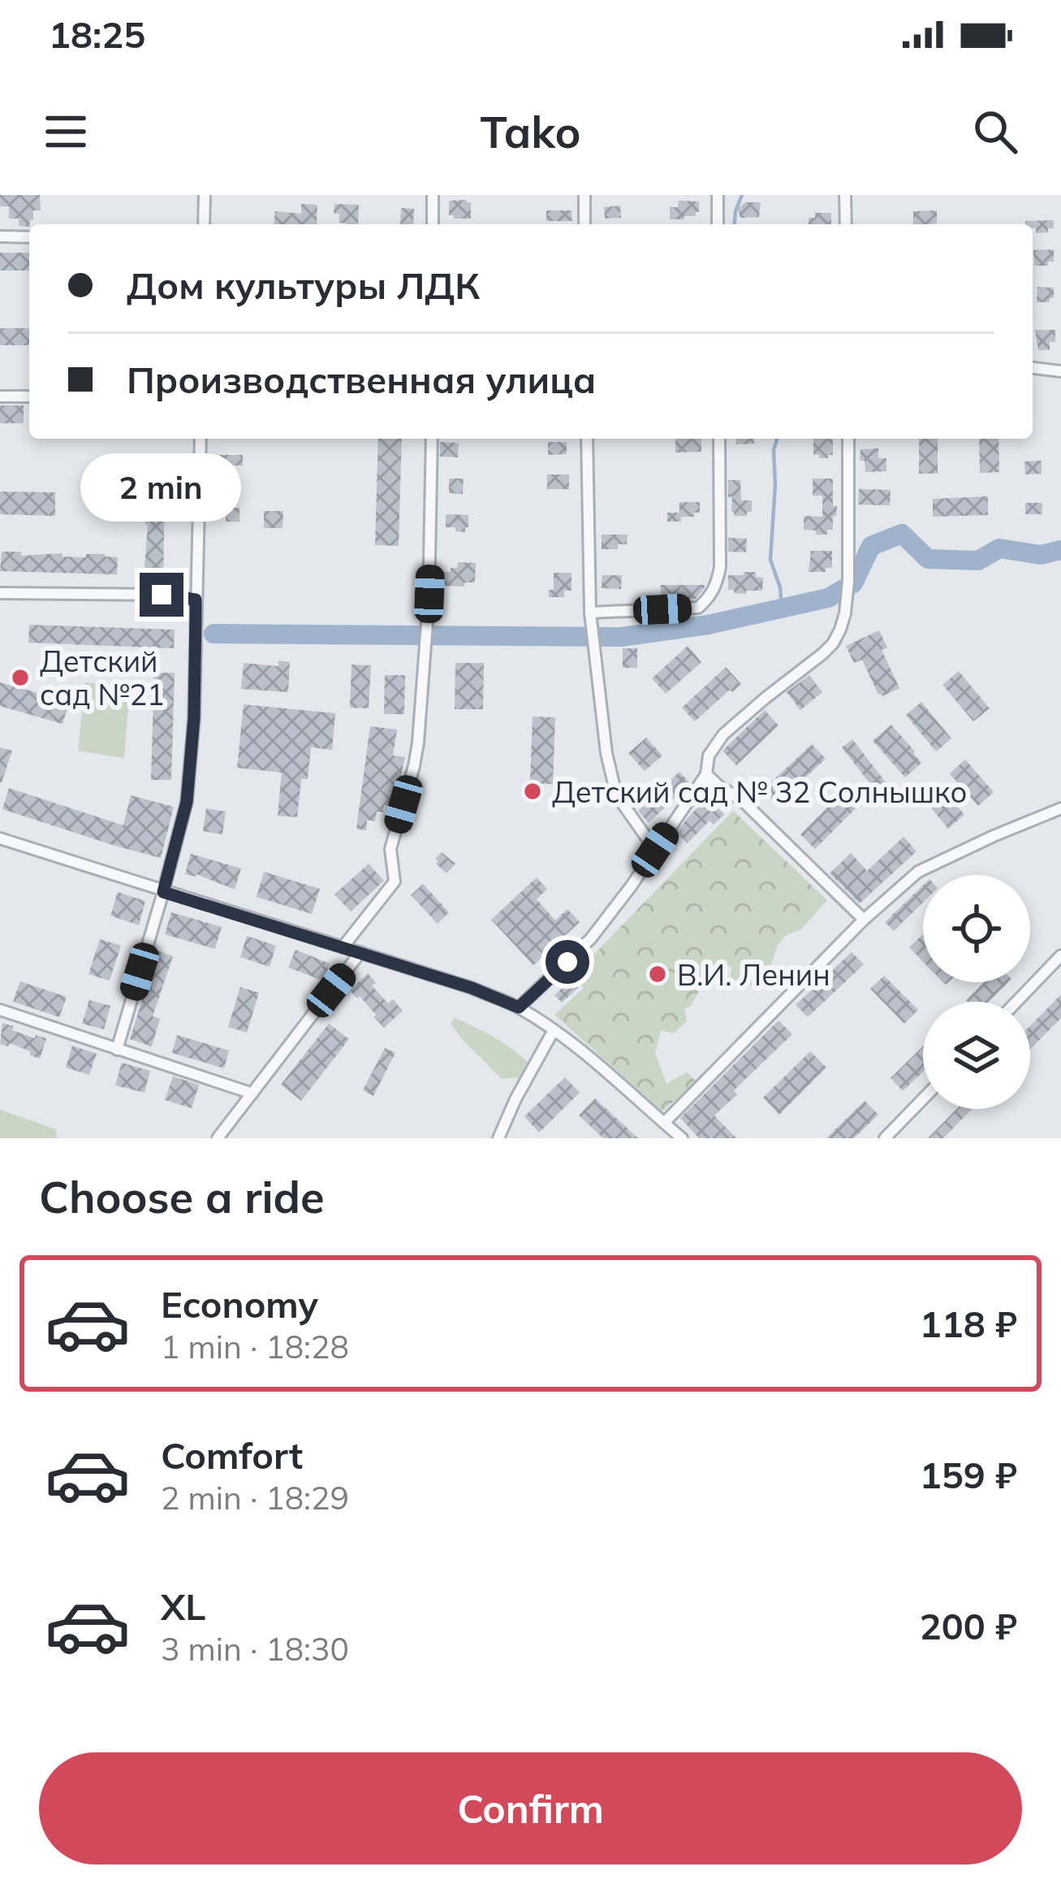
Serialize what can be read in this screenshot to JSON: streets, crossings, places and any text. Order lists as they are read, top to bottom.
{
  "places": ["Детский сад №21", "Детский сад № 32 Солнышко", "В.И. Ленин"],
  "page": {
    "status": "18:25",
    "header": "Tako",
    "banner": ["Дом культуры ЛДК", "Производственная улица"],
    "bubble": "2 min",
    "heading": "Choose a ride",
    "list": [
      {
        "name": "Economy",
        "note": "1 min · 18:28",
        "value": "118 ₽"
      },
      {
        "name": "Comfort",
        "note": "2 min · 18:29",
        "value": "159 ₽"
      },
      {
        "name": "XL",
        "note": "3 min · 18:30",
        "value": "200 ₽"
      }
    ],
    "buttons": "Confirm"
  }
}
